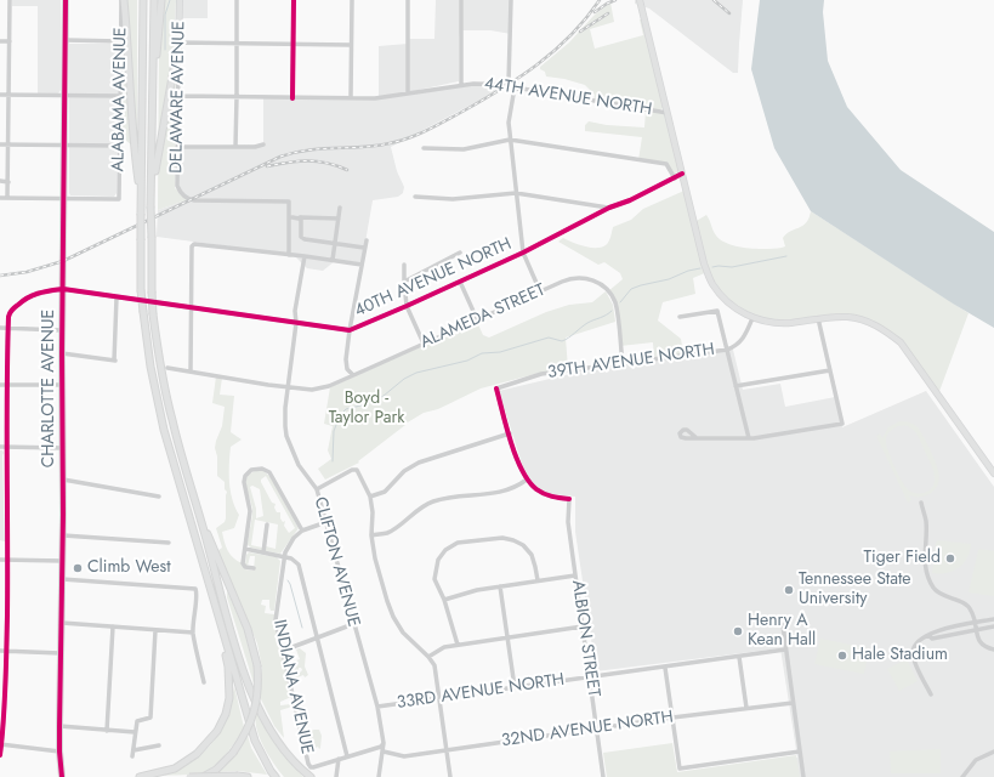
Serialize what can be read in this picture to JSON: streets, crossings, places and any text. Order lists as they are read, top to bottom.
{
  "streets": {
    "main road": ["DELAWARE AVENUE", "CHARLOTTE AVENUE"],
    "street": [
      "44TH AVENUE NORTH",
      "ALABAMA AVENUE",
      "40TH AVENUE NORTH",
      "ALAMEDA STREET",
      "39TH AVENUE NORTH",
      "CLIFTON AVENUE",
      "ALBION STREET",
      "INDIANA AVENUE",
      "33RD AVENUE NORTH",
      "32ND AVENUE NORTH"
    ]
  },
  "crossings": [
    ["DELAWARE AVENUE", "44TH AVENUE NORTH"],
    ["ALABAMA AVENUE", "CHARLOTTE AVENUE"],
    ["40TH AVENUE NORTH", "CHARLOTTE AVENUE"],
    ["40TH AVENUE NORTH", "CLIFTON AVENUE"],
    ["ALAMEDA STREET", "39TH AVENUE NORTH"],
    ["ALAMEDA STREET", "CLIFTON AVENUE"],
    ["CLIFTON AVENUE", "33RD AVENUE NORTH"],
    ["CLIFTON AVENUE", "32ND AVENUE NORTH"],
    ["ALBION STREET", "33RD AVENUE NORTH"],
    ["ALBION STREET", "32ND AVENUE NORTH"]
  ],
  "parks": ["Boyd - Taylor Park"],
  "places": [
    "Tiger Field",
    "Climb West",
    "Tennessee State University",
    "Henry A Kean Hall",
    "Hale Stadium"
  ]
}
